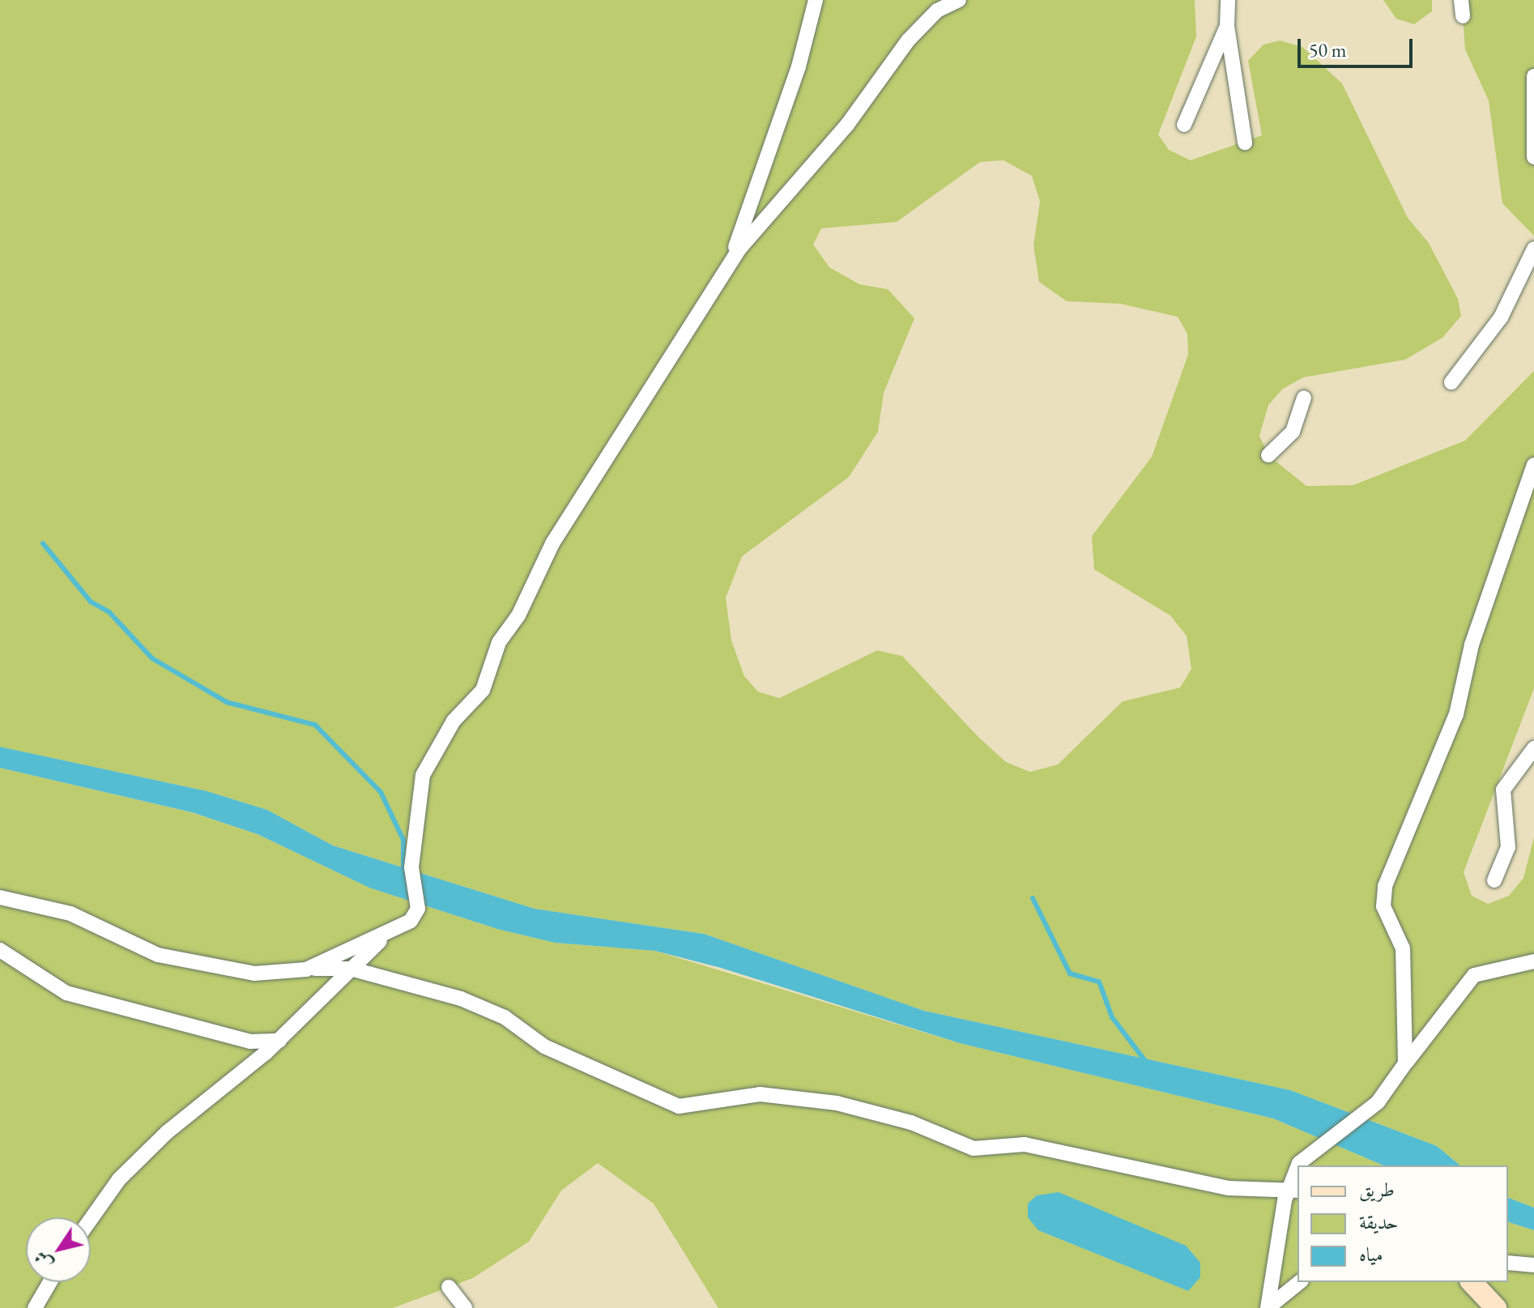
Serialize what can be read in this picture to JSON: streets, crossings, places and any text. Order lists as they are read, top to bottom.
{
  "legend": ["طريق", "حديقة", "مياه"],
  "scale_bar": "50 m",
  "north": "bottom left"
}
